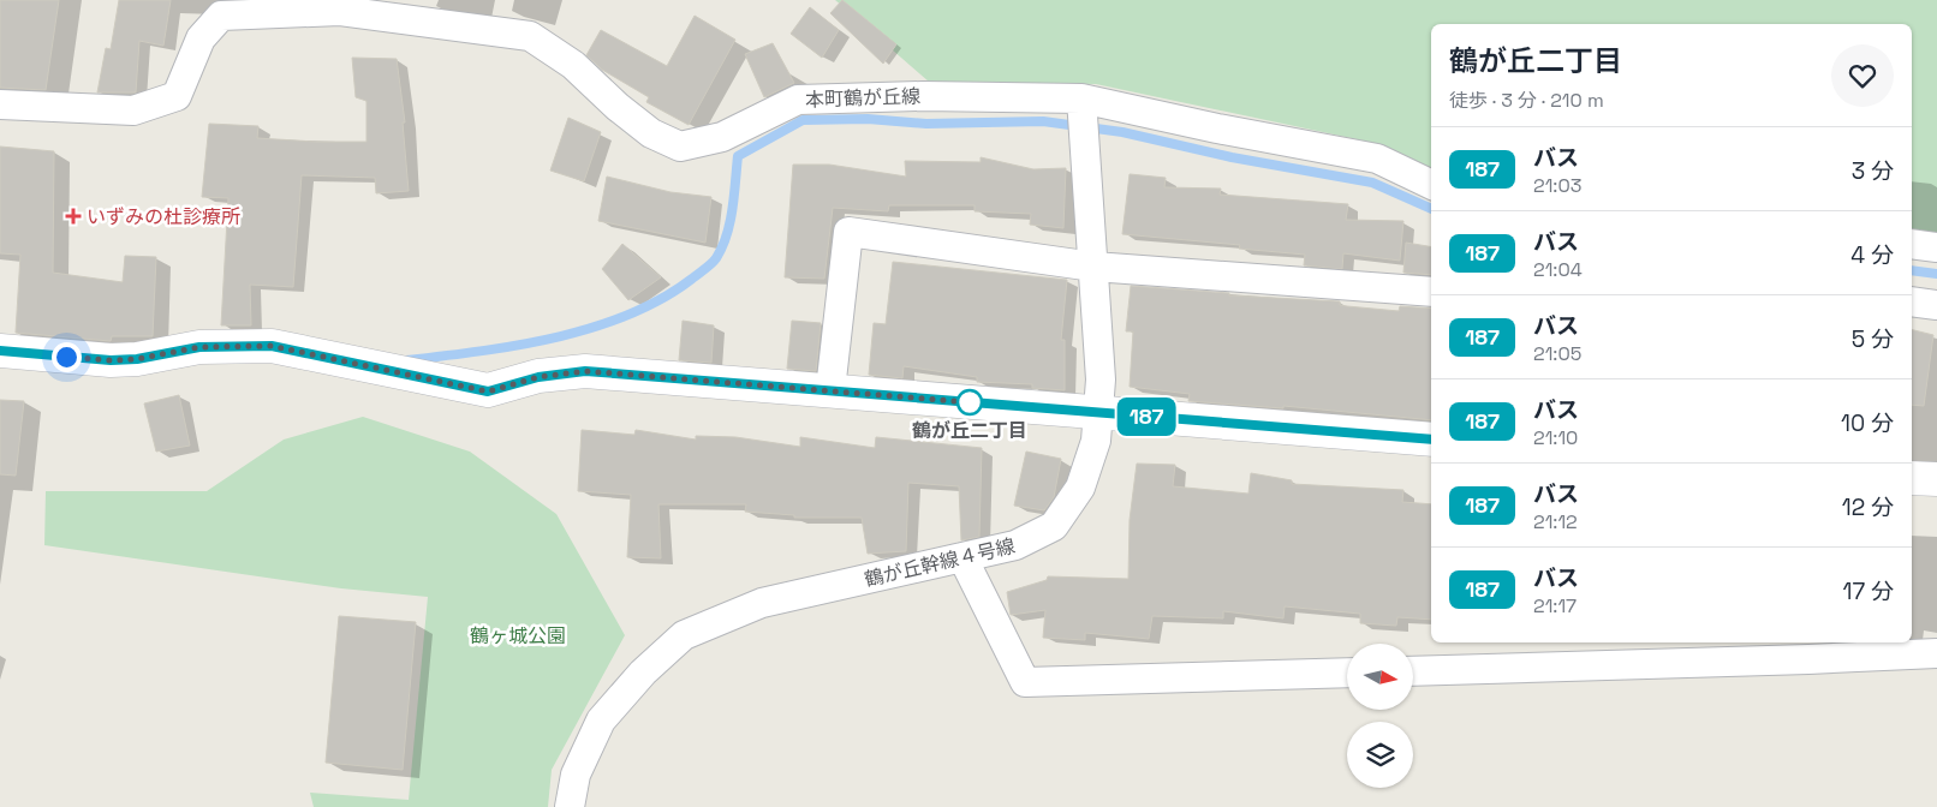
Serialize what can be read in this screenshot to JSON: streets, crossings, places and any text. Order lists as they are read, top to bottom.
{
  "streets": {
    "street": ["本町鶴が丘線", "鶴が丘幹線４号線"]
  },
  "crossings": [
    ["本町鶴が丘線", "鶴が丘幹線４号線"]
  ],
  "parks": ["鶴ヶ城公園"],
  "places": {
    "health": ["いずみの杜診療所"],
    "other": ["鶴が丘二丁目"]
  },
  "lines": ["bus line 187"],
  "north": "right",
  "page": {
    "on_map": "187",
    "heading": ["鶴が丘二丁目", "徒歩 · 3 分 · 210 m"],
    "list": [
      {
        "mark": "187",
        "name": "バス",
        "note": "21:03",
        "value": "3 分"
      },
      {
        "mark": "187",
        "name": "バス",
        "note": "21:04",
        "value": "4 分"
      },
      {
        "mark": "187",
        "name": "バス",
        "note": "21:05",
        "value": "5 分"
      },
      {
        "mark": "187",
        "name": "バス",
        "note": "21:10",
        "value": "10 分"
      },
      {
        "mark": "187",
        "name": "バス",
        "note": "21:12",
        "value": "12 分"
      },
      {
        "mark": "187",
        "name": "バス",
        "note": "21:17",
        "value": "17 分"
      }
    ]
  }
}
